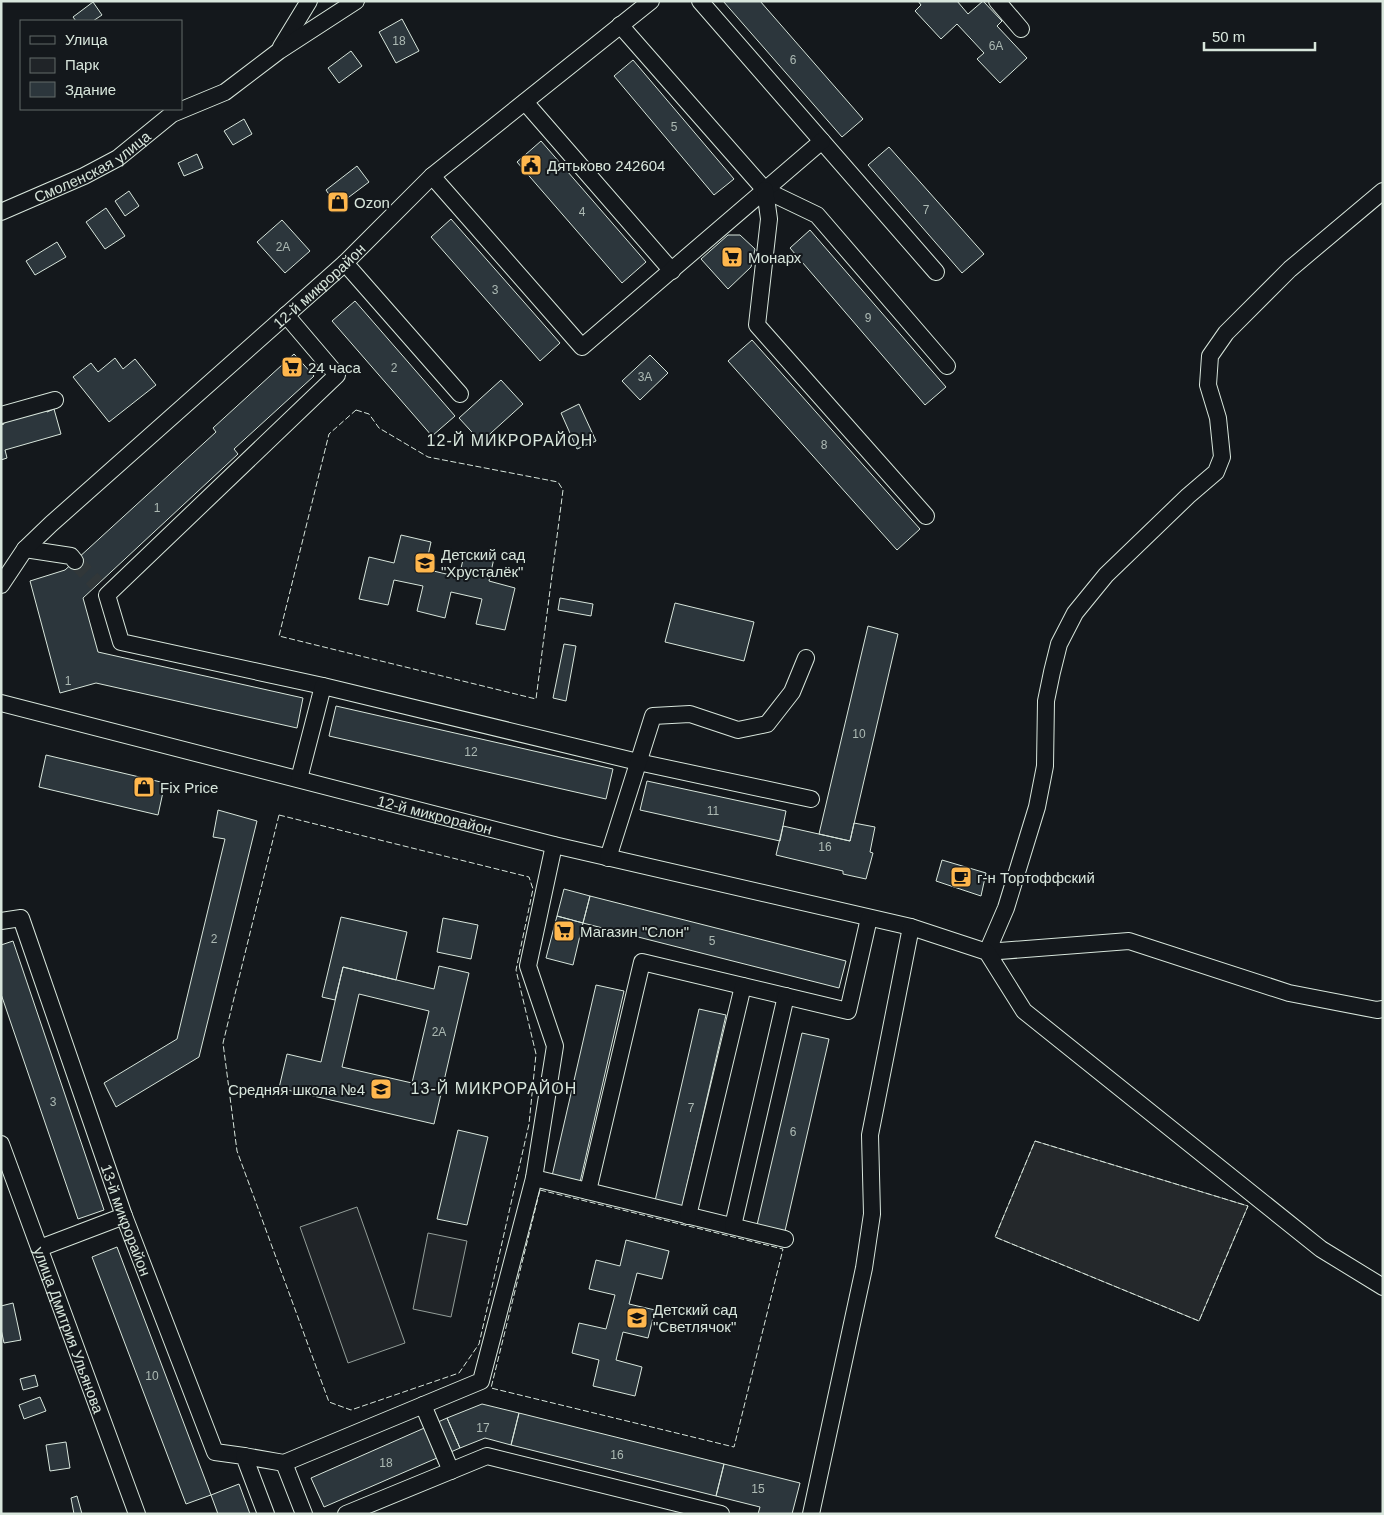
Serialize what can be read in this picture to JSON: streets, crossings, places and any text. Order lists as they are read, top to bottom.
{
  "streets": {
    "street": [
      "Смоленская улица",
      "12-й микрорайон",
      "13-й микрорайон",
      "улица Дмитрия Ульянова"
    ]
  },
  "districts": ["12-Й МИКРОРАЙОН", "13-Й МИКРОРАЙОН"],
  "places": {
    "public building": ["Дятьково 242604"],
    "shop": ["Ozon", "Fix Price"],
    "supermarket": ["Монарх", "24 часа", "Магазин \"Слон\""],
    "school or university": ["Детский сад \"Хрусталёк\"", "Средняя школа №4", "Детский сад \"Светлячок\""],
    "cafe": ["г-н Тортоффский"]
  },
  "house_numbers": [
    "18",
    "6А",
    "6",
    "5",
    "7",
    "4",
    "2А",
    "3",
    "9",
    "2",
    "3А",
    "8",
    "1",
    "1",
    "10",
    "12",
    "11",
    "16",
    "2",
    "5",
    "2А",
    "3",
    "7",
    "6",
    "10",
    "17",
    "16",
    "18",
    "15"
  ],
  "legend": ["Улица", "Парк", "Здание"],
  "scale_bar": "50 m"
}
